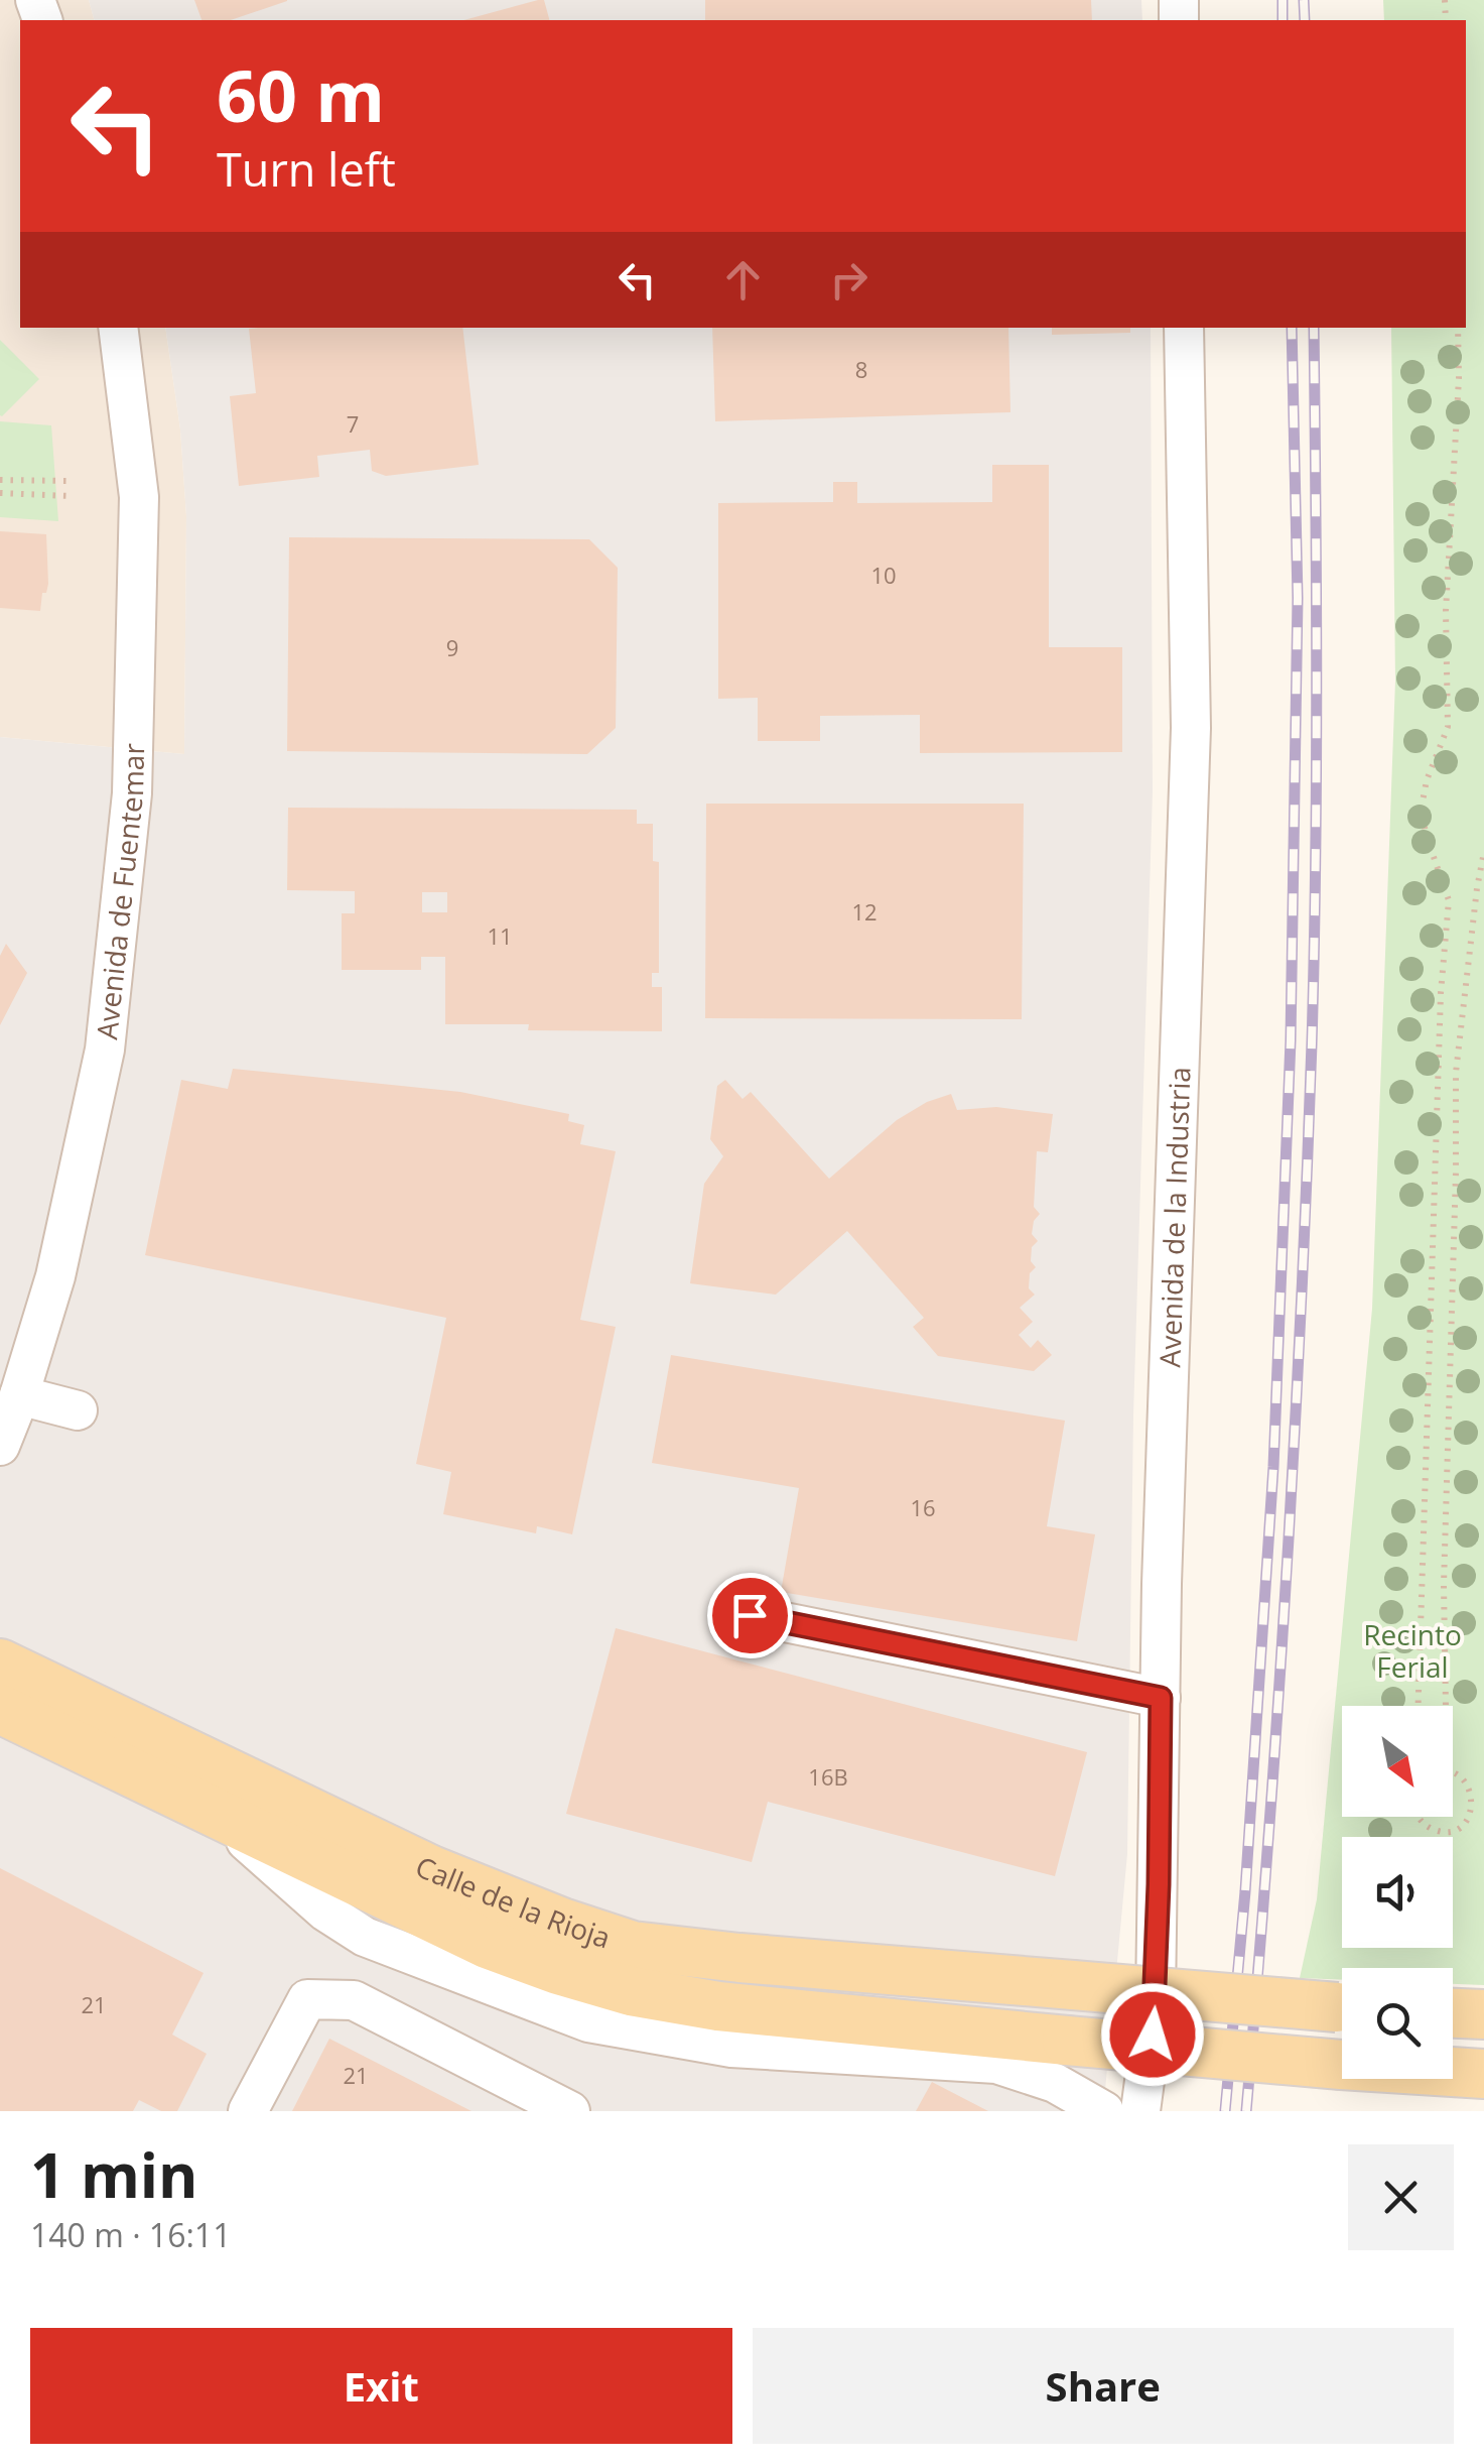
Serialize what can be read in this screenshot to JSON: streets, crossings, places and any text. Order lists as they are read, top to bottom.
{
  "streets": {
    "main road": ["Calle de la Rioja"],
    "street": ["Avenida de Fuentemar", "Avenida de la Industria"]
  },
  "parks": ["Recinto Ferial"],
  "house_numbers": [
    "8",
    "7",
    "10",
    "9",
    "12",
    "11",
    "16",
    "16B",
    "21",
    "21"
  ],
  "north": "bottom right",
  "page": {
    "turn": ["60 m", "Turn left"],
    "heading": ["1 min", "140 m · 16:11"],
    "buttons": ["Exit", "Share"]
  }
}
